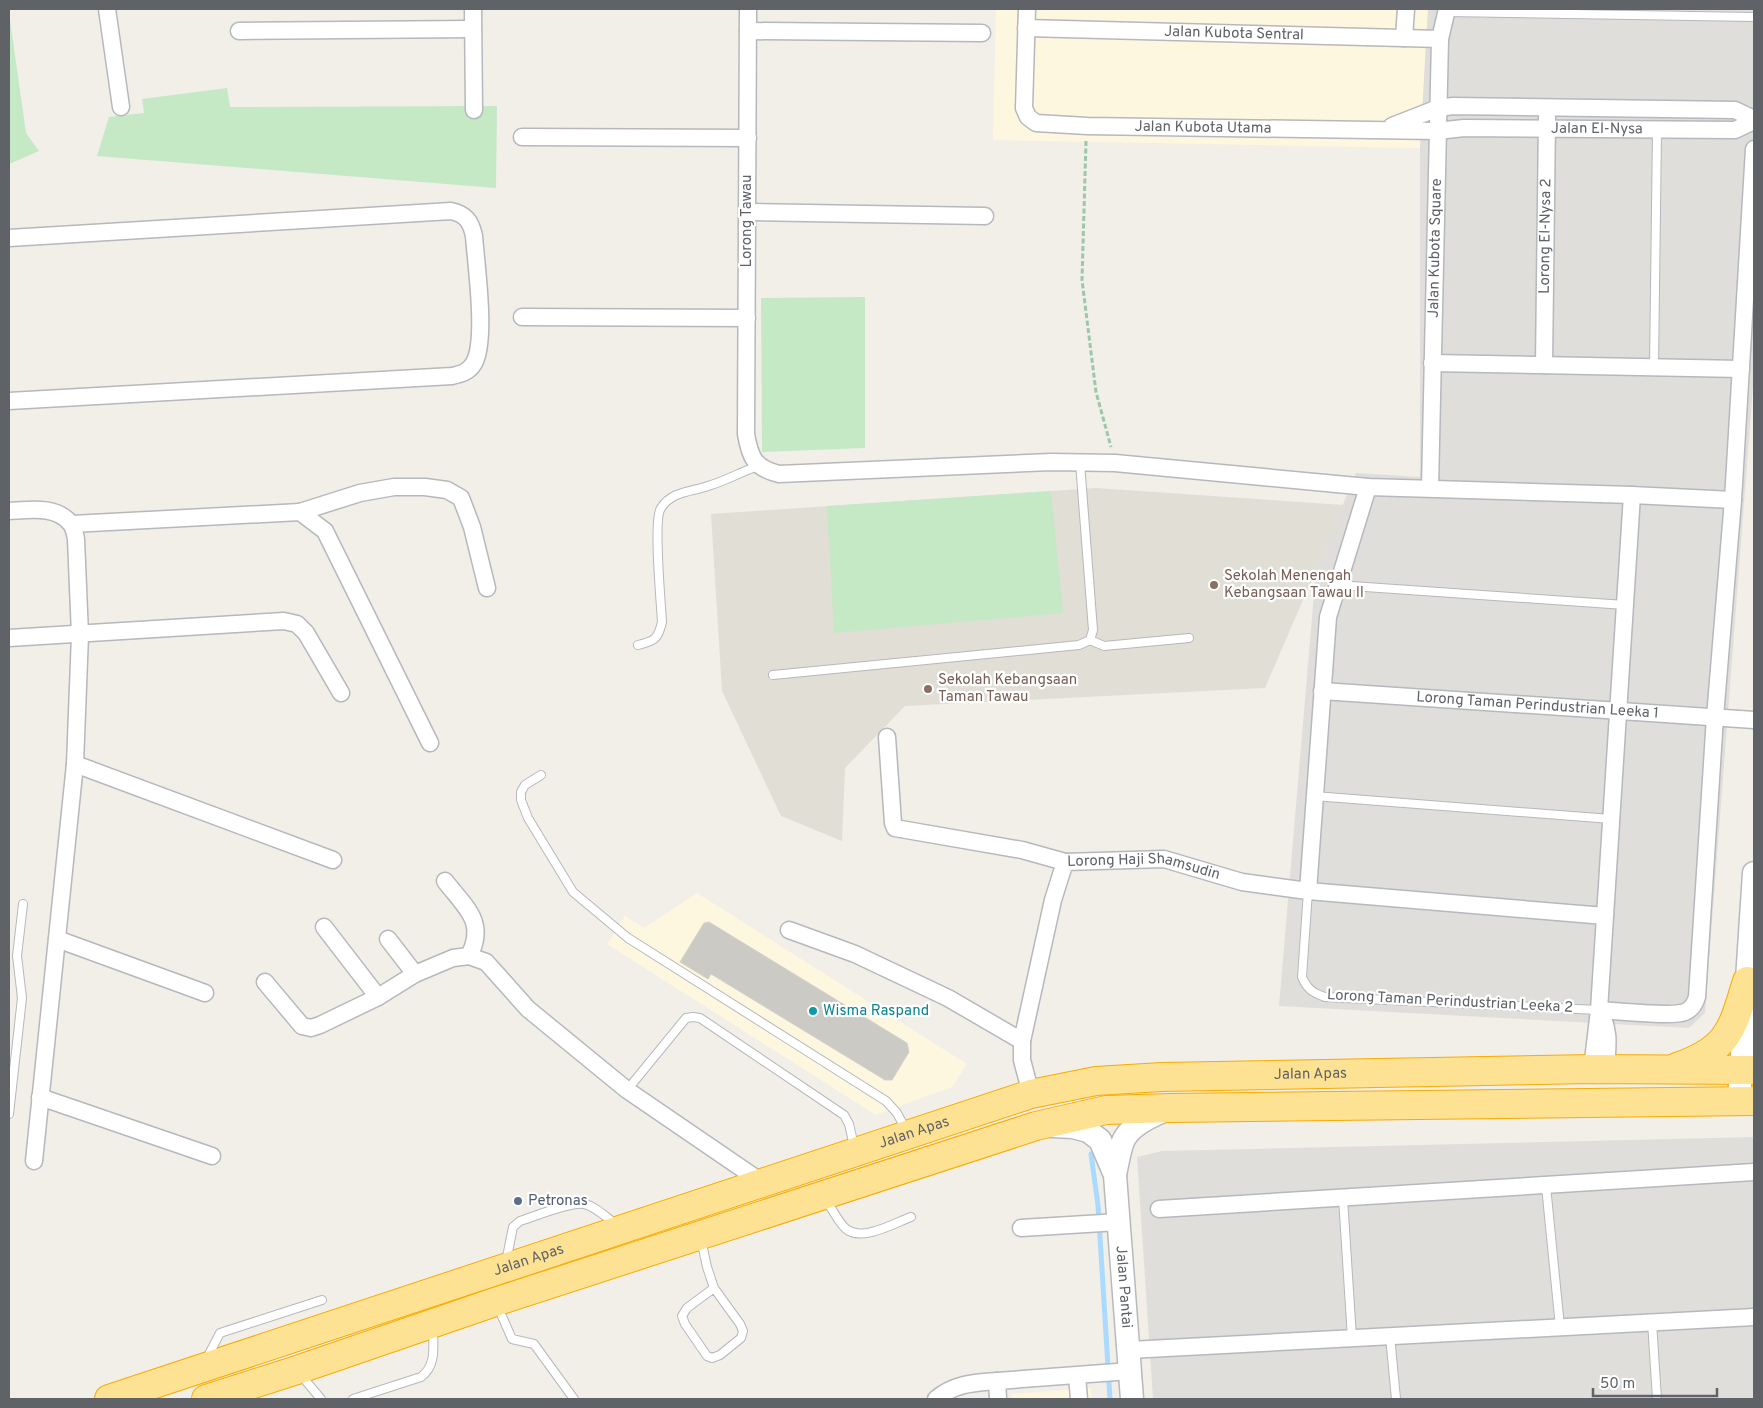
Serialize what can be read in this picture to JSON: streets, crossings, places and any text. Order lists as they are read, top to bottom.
{
  "streets": {
    "highway": ["Jalan Apas"],
    "street": [
      "Jalan Kubota Sentral",
      "Jalan Kubota Utama",
      "Jalan El-Nysa",
      "Lorong Tawau",
      "Lorong El-Nysa 2",
      "Jalan Kubota Square",
      "Lorong Taman Perindustrian Leeka 1",
      "Lorong Haji Shamsudin",
      "Jalan Pantai"
    ],
    "lane": ["Lorong Taman Perindustrian Leeka 2"]
  },
  "crossings": [
    ["Jalan Kubota Sentral", "Jalan Kubota Utama"],
    ["Jalan Kubota Sentral", "Jalan Kubota Square"],
    ["Jalan Kubota Utama", "Jalan El-Nysa"],
    ["Jalan Kubota Utama", "Jalan Kubota Square"],
    ["Jalan El-Nysa", "Lorong El-Nysa 2"],
    ["Jalan El-Nysa", "Jalan Kubota Square"],
    ["Lorong Haji Shamsudin", "Lorong Taman Perindustrian Leeka 2"],
    ["Lorong Haji Shamsudin", "Jalan Apas"]
  ],
  "places": [
    "Sekolah Menengah Kebangsaan Tawau II",
    "Sekolah Kebangsaan Taman Tawau",
    "Wisma Raspand",
    "Petronas"
  ],
  "scale_bar": "50 m"
}
